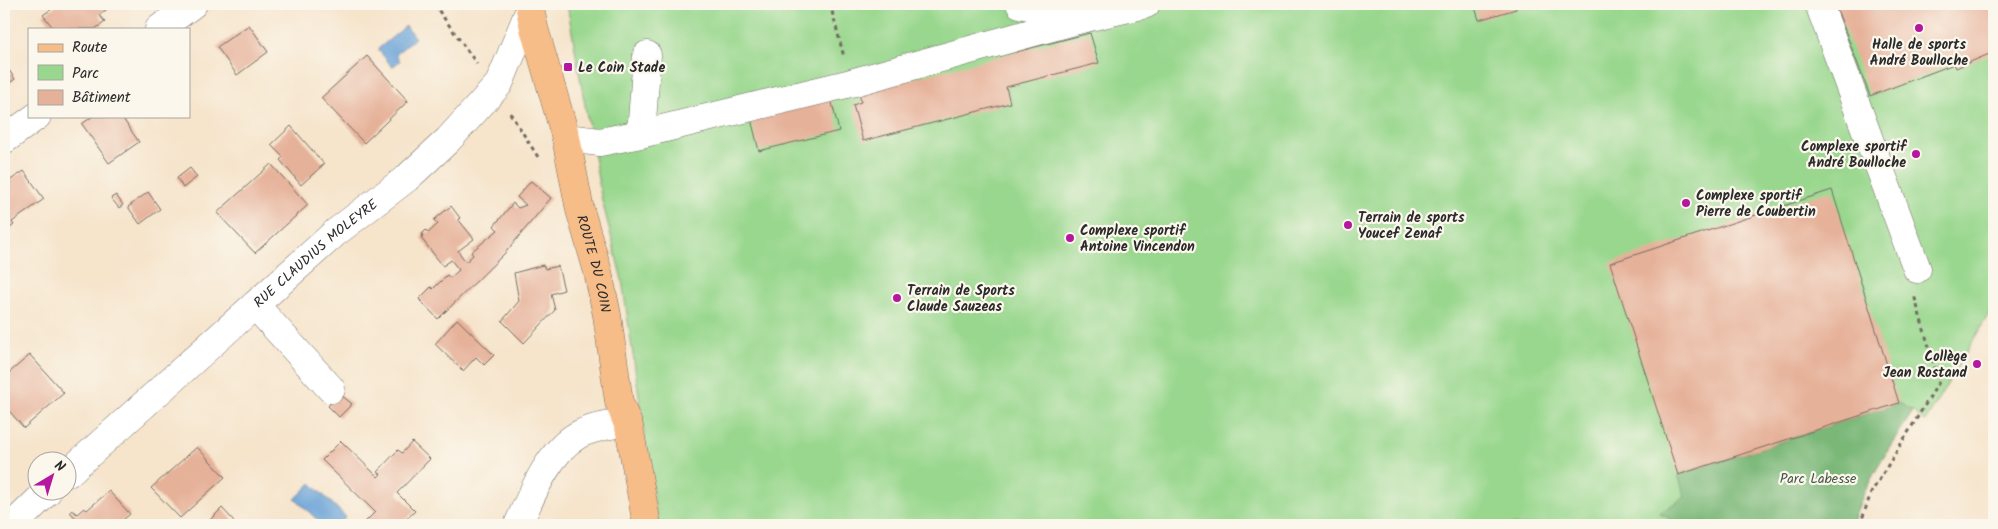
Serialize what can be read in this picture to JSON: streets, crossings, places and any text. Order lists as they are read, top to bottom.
{
  "streets": {
    "main road": ["ROUTE DU COIN"],
    "street": ["RUE CLAUDIUS MOLEYRE"]
  },
  "crossings": [
    ["RUE CLAUDIUS MOLEYRE", "ROUTE DU COIN"]
  ],
  "parks": ["Parc Labesse"],
  "places": {
    "other": [
      "Halle de sports André Boulloche",
      "Complexe sportif André Boulloche",
      "Complexe sportif Pierre de Coubertin",
      "Terrain de sports Youcef Zenaf",
      "Complexe sportif Antoine Vincendon",
      "Terrain de Sports Claude Sauzeas",
      "Collège Jean Rostand"
    ],
    "transit": ["Le Coin Stade"]
  },
  "legend": ["Route", "Parc", "Bâtiment"],
  "north": "top right"
}
